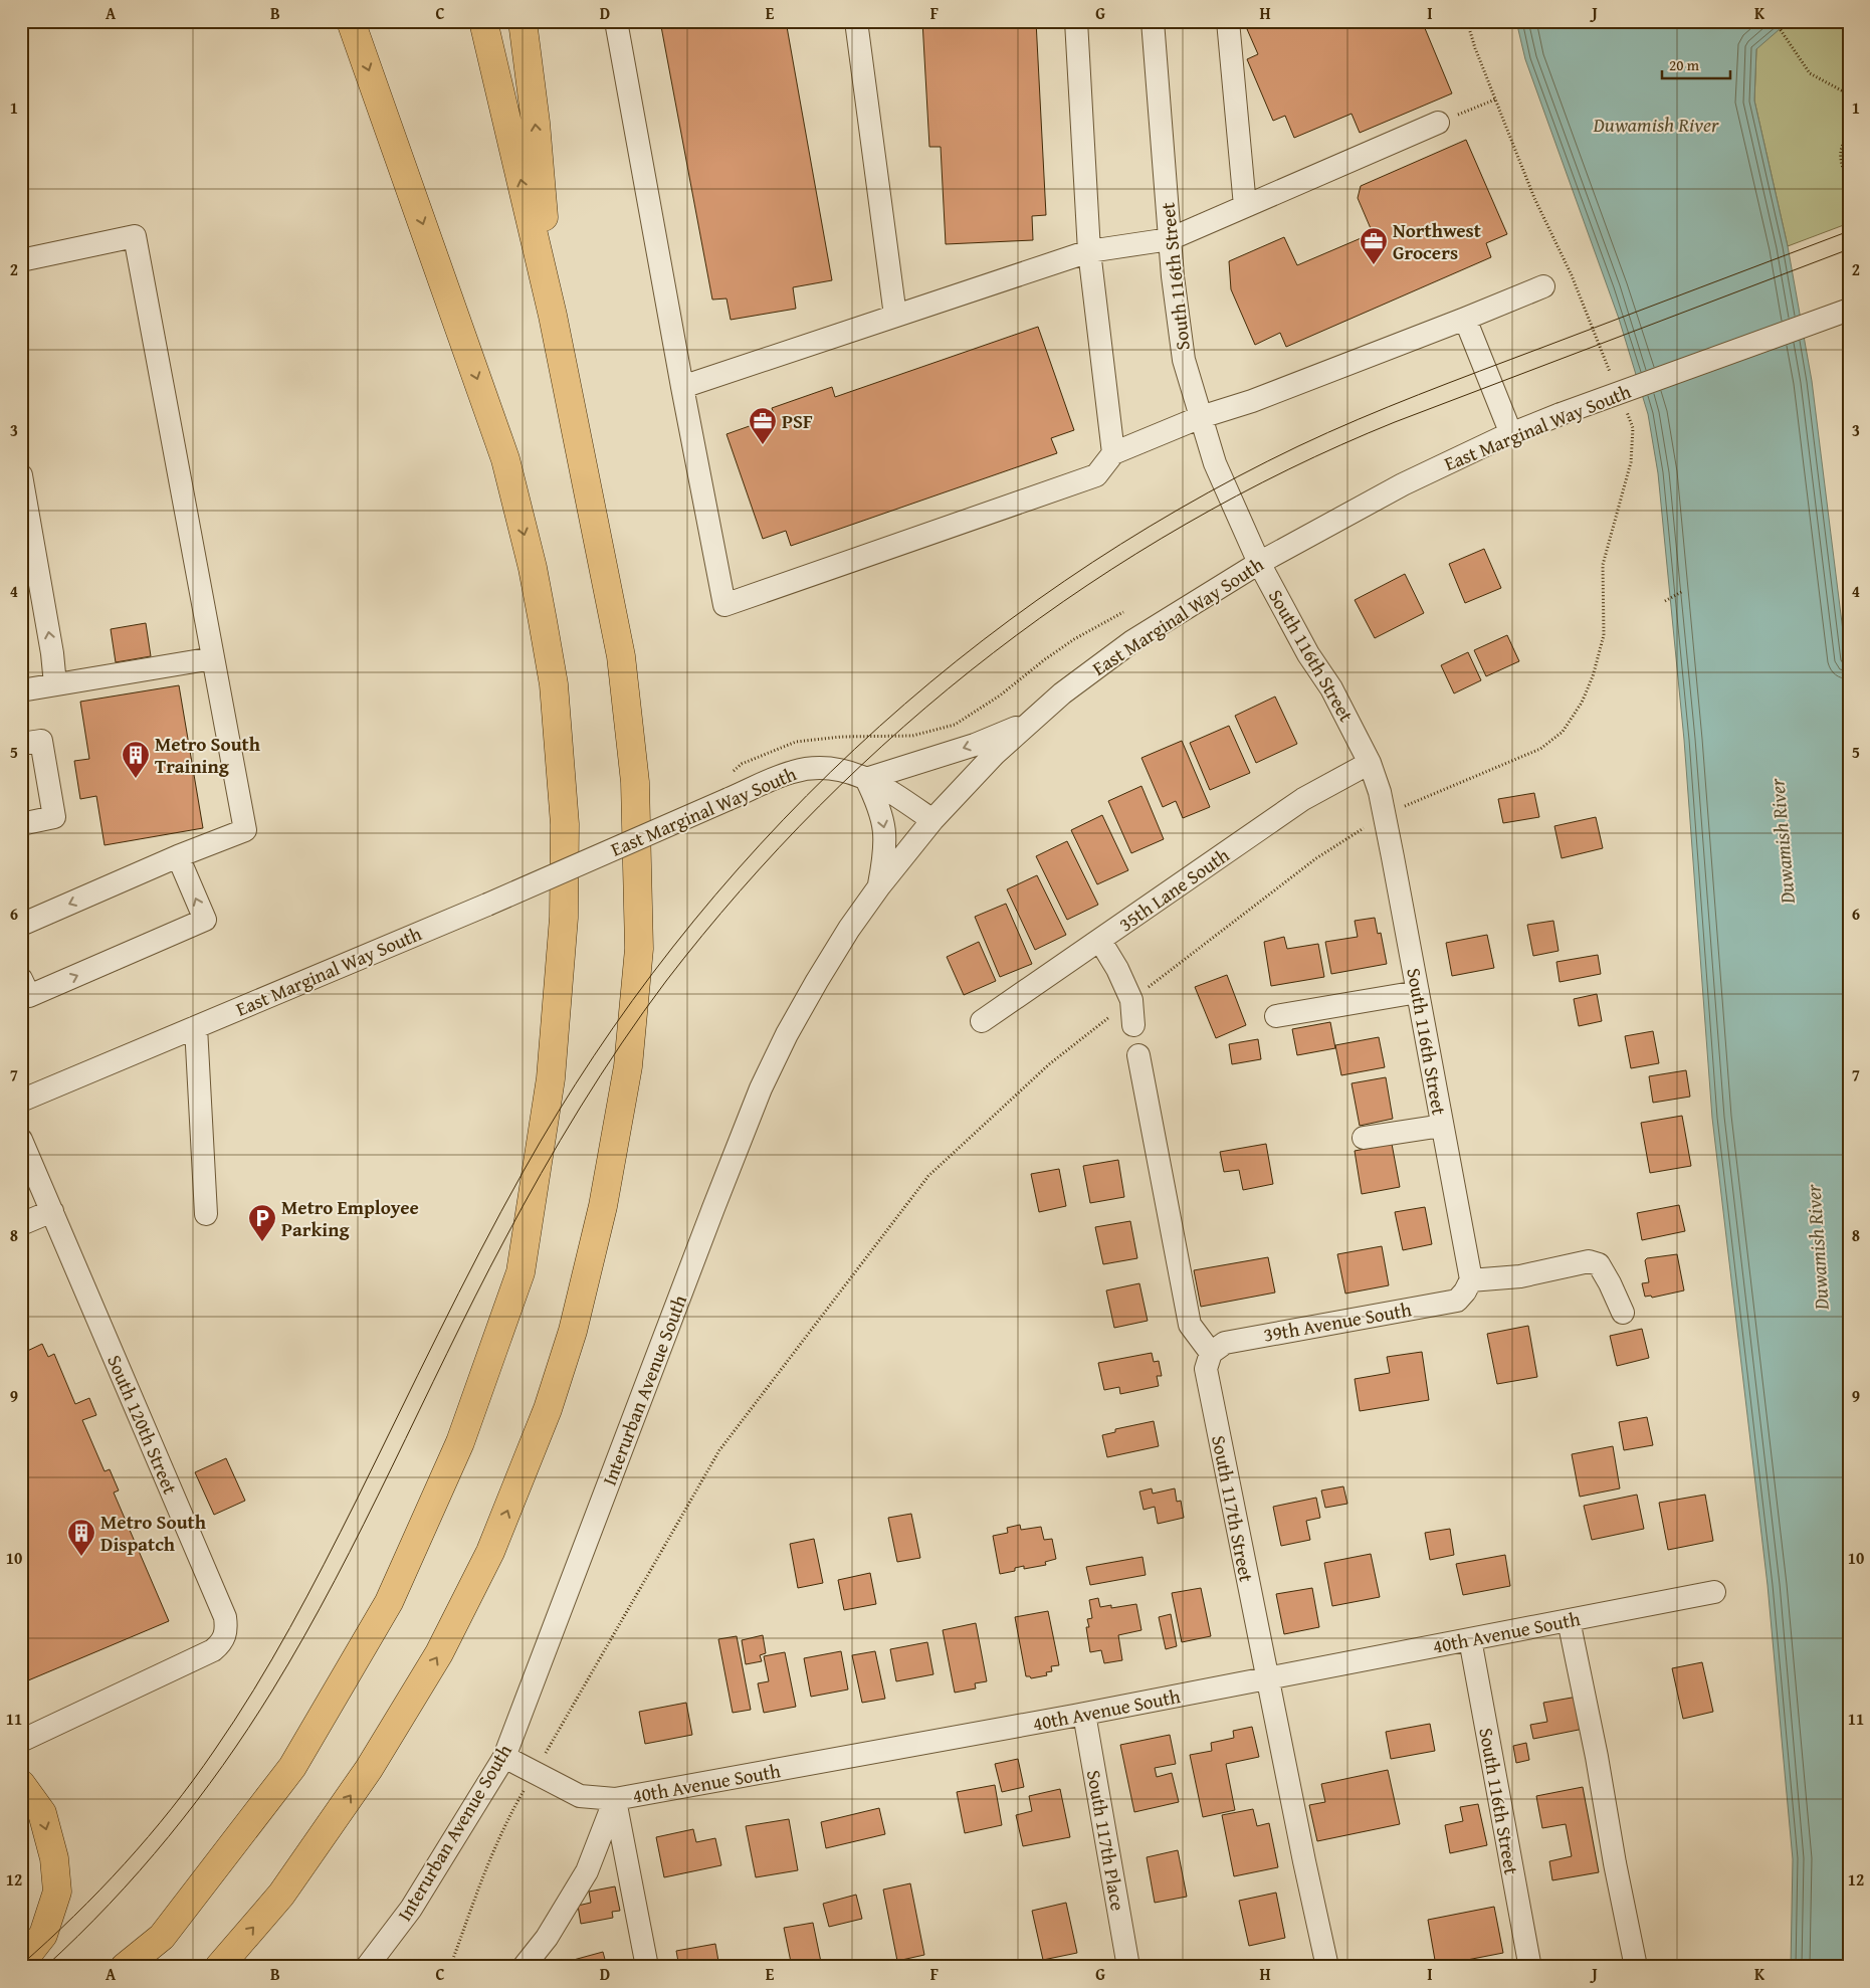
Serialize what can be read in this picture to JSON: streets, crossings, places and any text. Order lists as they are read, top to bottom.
{
  "streets": {
    "street": [
      "South 116th Street",
      "East Marginal Way South",
      "35th Lane South",
      "39th Avenue South",
      "Interurban Avenue South",
      "South 120th Street",
      "South 117th Street",
      "40th Avenue South",
      "South 117th Place"
    ]
  },
  "crossings": [
    ["South 116th Street", "East Marginal Way South"],
    ["South 116th Street", "35th Lane South"],
    ["South 116th Street", "39th Avenue South"],
    ["South 116th Street", "40th Avenue South"],
    ["East Marginal Way South", "Interurban Avenue South"],
    ["39th Avenue South", "South 117th Street"],
    ["Interurban Avenue South", "40th Avenue South"],
    ["South 117th Street", "40th Avenue South"],
    ["40th Avenue South", "South 117th Place"]
  ],
  "water": ["Duwamish River"],
  "places": {
    "office": ["Northwest Grocers", "PSF"],
    "building": ["Metro South Training", "Metro South Dispatch"],
    "parking": ["Metro Employee Parking"]
  },
  "scale_bar": "20 m",
  "grid": {
    "columns": [
      "A",
      "B",
      "C",
      "D",
      "E",
      "F",
      "G",
      "H",
      "I",
      "J",
      "K"
    ],
    "rows": [
      "1",
      "2",
      "3",
      "4",
      "5",
      "6",
      "7",
      "8",
      "9",
      "10",
      "11",
      "12"
    ]
  }
}
